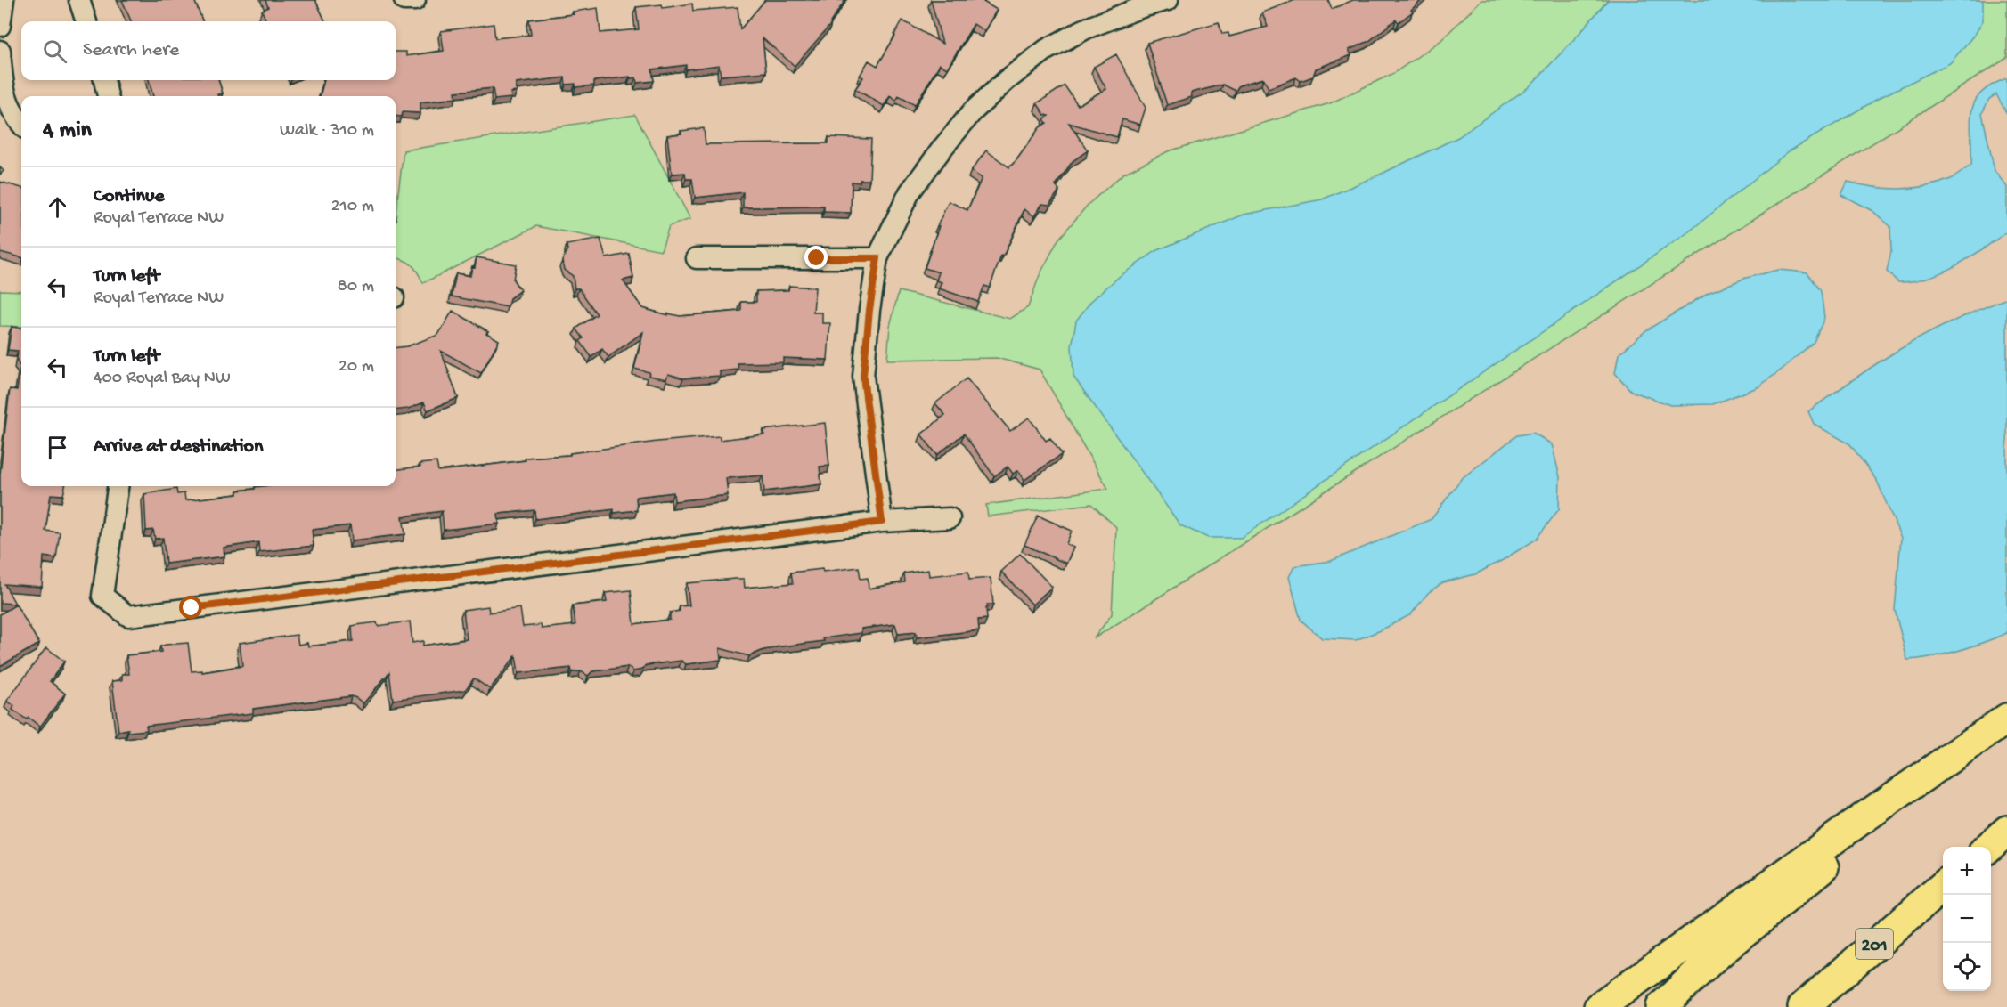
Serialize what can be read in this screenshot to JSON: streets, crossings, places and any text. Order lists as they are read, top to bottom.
{
  "streets": {
    "highway": ["201"]
  },
  "page": {
    "search": "Search here",
    "heading": ["4 min", "Walk · 310 m"],
    "list": [
      ["Continue", "Royal Terrace NW", "210 m"],
      ["Turn left", "Royal Terrace NW", "80 m"],
      ["Turn left", "400 Royal Bay NW", "20 m"],
      "Arrive at destination"
    ],
    "map_buttons": ["+", "−"]
  }
}
